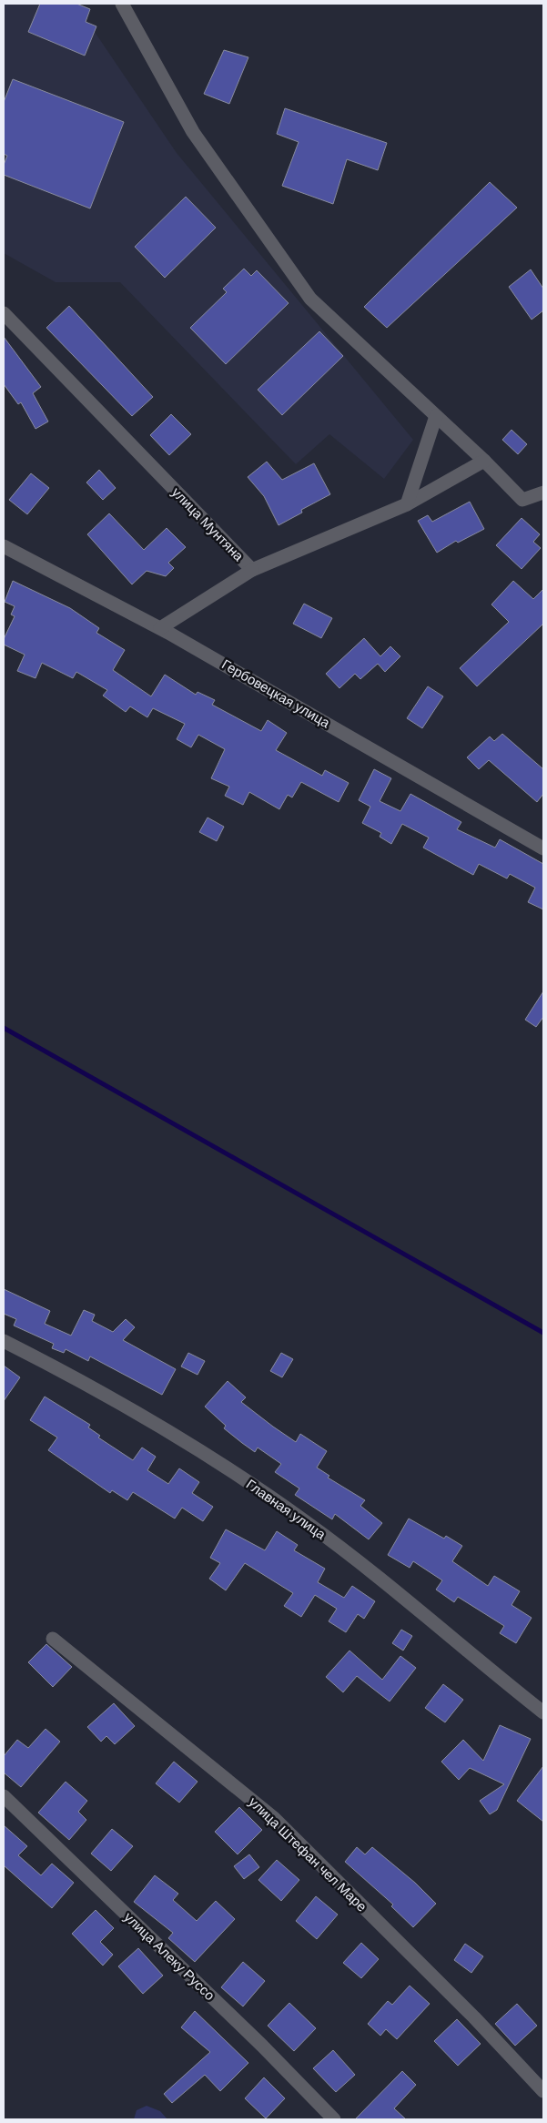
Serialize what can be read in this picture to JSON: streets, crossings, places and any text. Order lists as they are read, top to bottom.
{
  "streets": {
    "street": [
      "улица Мунтяна",
      "Гербовецкая улица",
      "Главная улица",
      "улица Штефан чел Маре",
      "улица Алеку Руссо"
    ]
  }
}
